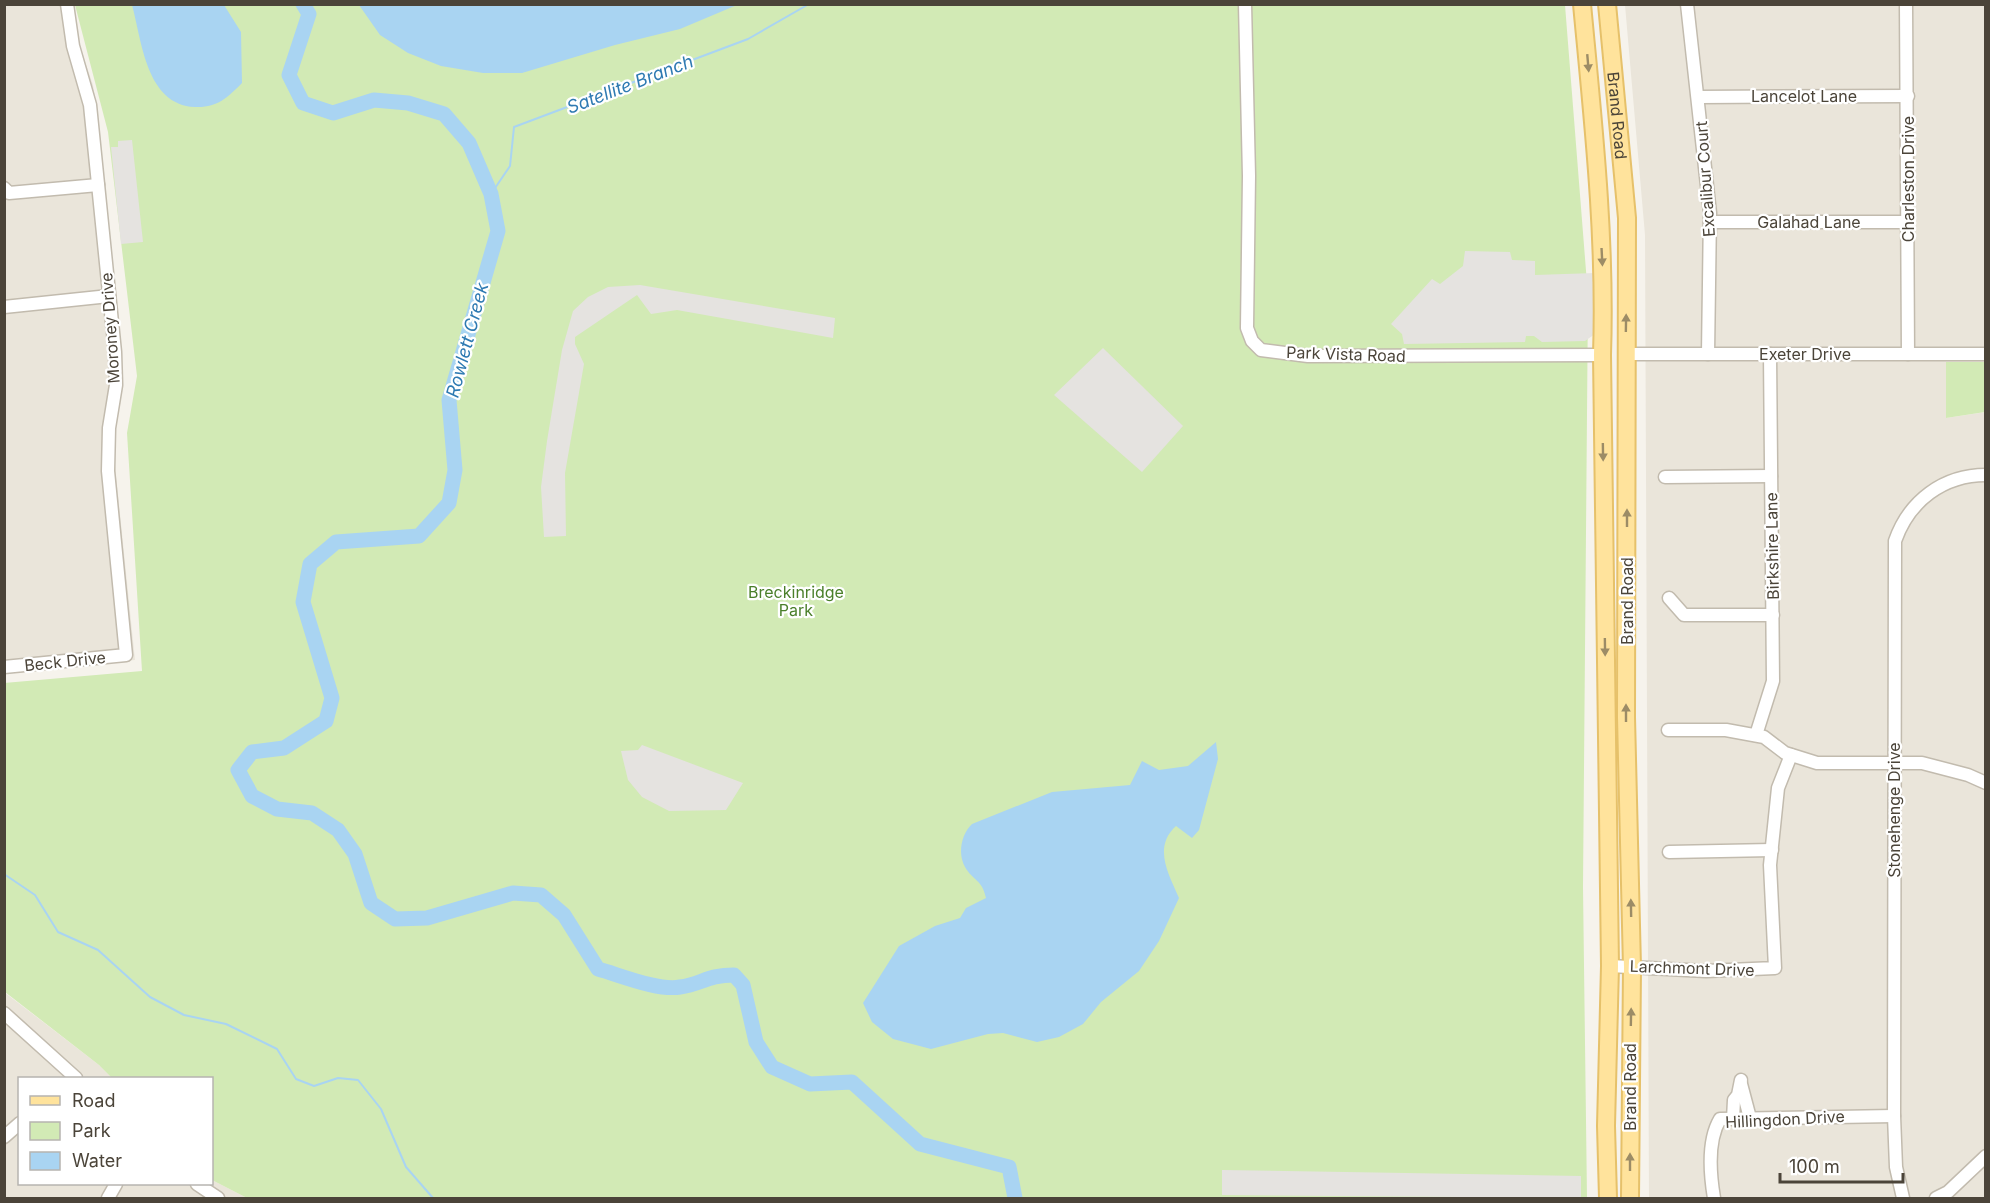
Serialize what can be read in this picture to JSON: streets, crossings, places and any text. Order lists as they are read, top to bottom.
{
  "streets": {
    "main road": ["Brand Road"],
    "street": [
      "Lancelot Lane",
      "Excalibur Court",
      "Charleston Drive",
      "Galahad Lane",
      "Moroney Drive",
      "Park Vista Road",
      "Exeter Drive",
      "Birkshire Lane",
      "Beck Drive",
      "Stonehenge Drive",
      "Larchmont Drive",
      "Hillingdon Drive"
    ]
  },
  "crossings": [
    ["Lancelot Lane", "Excalibur Court"],
    ["Lancelot Lane", "Charleston Drive"],
    ["Brand Road", "Park Vista Road"],
    ["Brand Road", "Exeter Drive"],
    ["Brand Road", "Larchmont Drive"],
    ["Excalibur Court", "Galahad Lane"],
    ["Excalibur Court", "Exeter Drive"],
    ["Charleston Drive", "Galahad Lane"],
    ["Charleston Drive", "Exeter Drive"],
    ["Moroney Drive", "Beck Drive"],
    ["Exeter Drive", "Birkshire Lane"],
    ["Stonehenge Drive", "Hillingdon Drive"]
  ],
  "water": ["Satellite Branch", "Rowlett Creek"],
  "parks": ["Breckinridge Park"],
  "legend": ["Road", "Park", "Water"],
  "scale_bar": "100 m"
}
